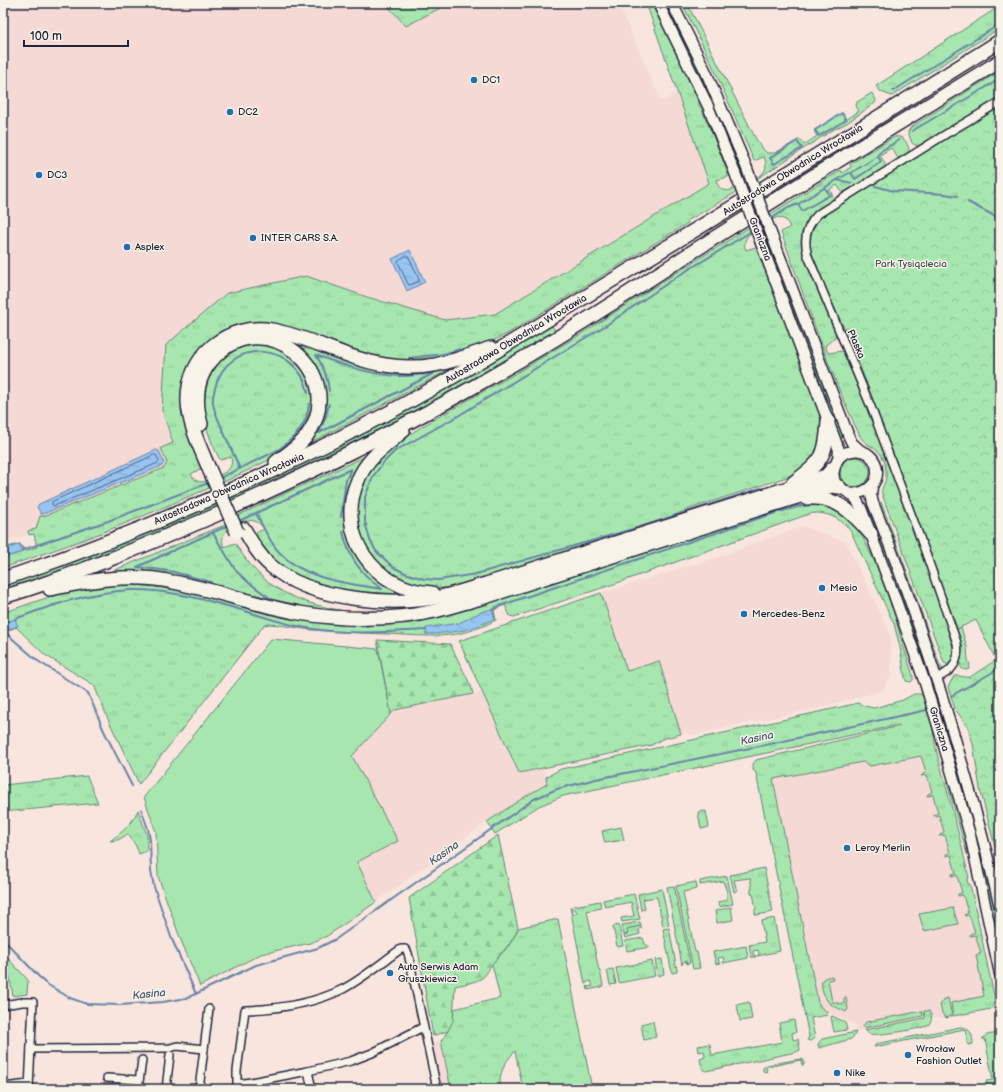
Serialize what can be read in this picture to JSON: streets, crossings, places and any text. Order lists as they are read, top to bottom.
{
  "streets": {
    "highway": ["Autostradowa Obwodnica Wrocławia"],
    "main road": ["Graniczna"],
    "street": ["Płaska"]
  },
  "crossings": [
    ["Graniczna", "Płaska"]
  ],
  "water": ["Kasina"],
  "parks": ["Park Tysiąclecia"],
  "places": [
    "DC1",
    "DC2",
    "DC3",
    "INTER CARS S.A.",
    "Asplex",
    "Mesio",
    "Mercedes-Benz",
    "Leroy Merlin",
    "Auto Serwis Adam Gruszkiewicz",
    "Wrocław Fashion Outlet",
    "Nike"
  ],
  "scale_bar": "100 m"
}
